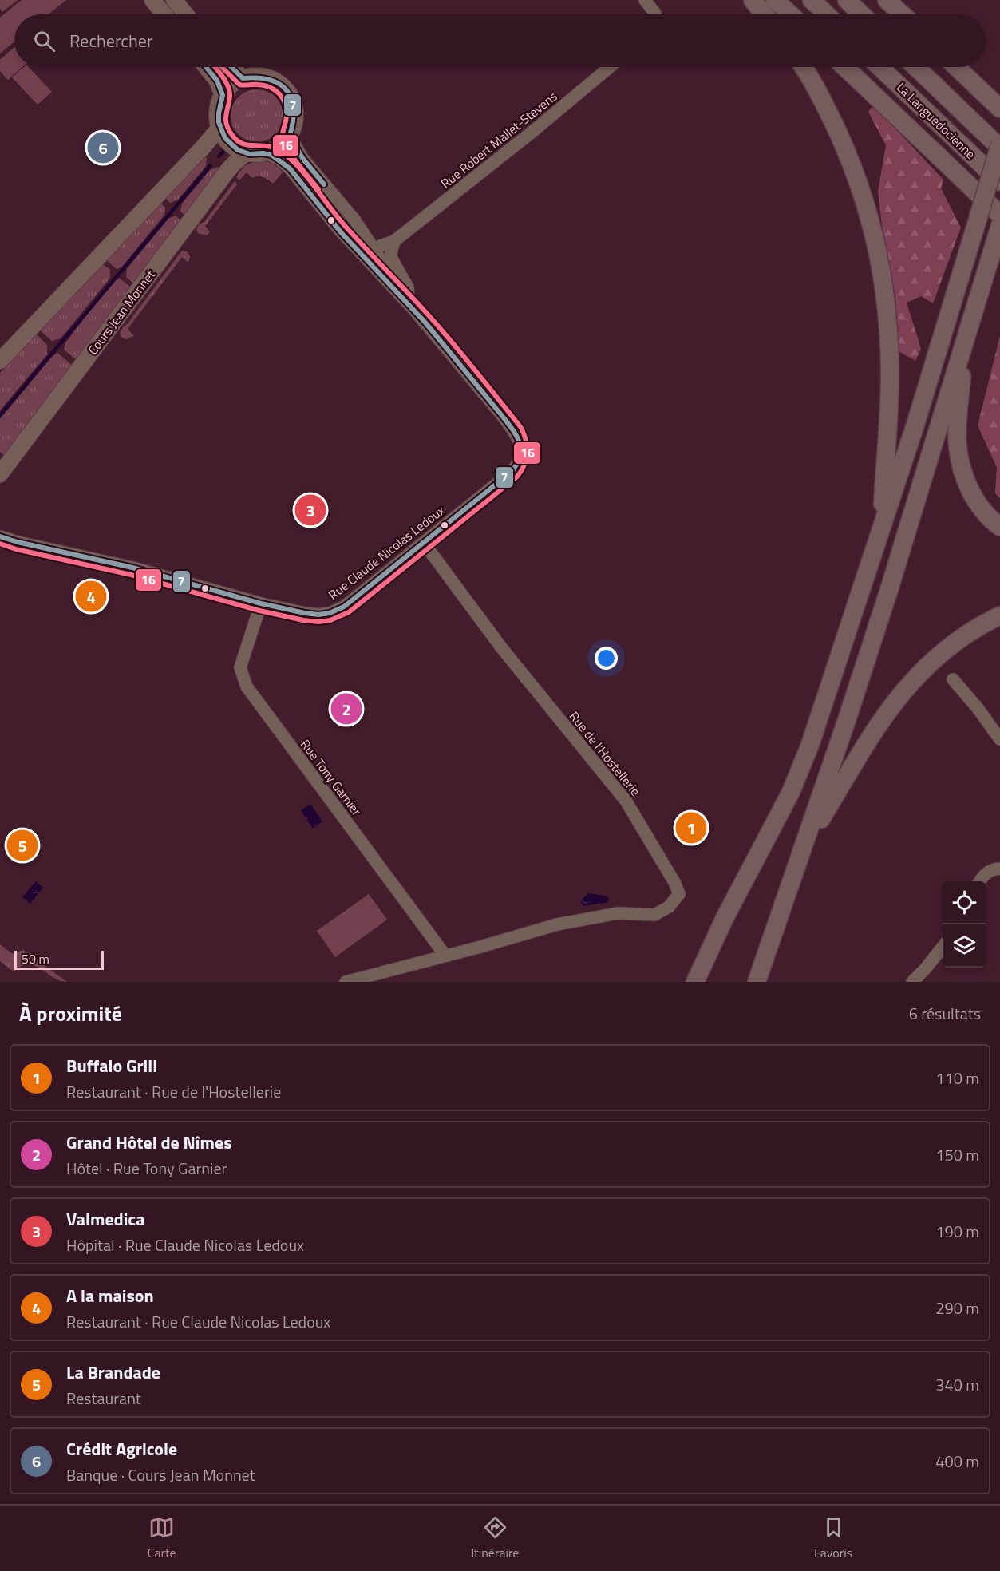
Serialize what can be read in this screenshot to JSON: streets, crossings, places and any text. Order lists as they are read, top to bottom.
{
  "streets": {
    "highway": ["La Languedocienne"],
    "main road": ["Cours Jean Monnet"],
    "street": [
      "Rue Robert Mallet-Stevens",
      "Rue Claude Nicolas Ledoux",
      "Rue de l'Hostellerie",
      "Rue Tony Garnier"
    ]
  },
  "crossings": [
    ["Rue Claude Nicolas Ledoux", "Rue de l'Hostellerie"],
    ["Rue Claude Nicolas Ledoux", "Rue Tony Garnier"],
    ["Rue de l'Hostellerie", "Rue Tony Garnier"]
  ],
  "lines": ["transit line 7", "transit line 16"],
  "scale_bar": "50 m",
  "page": {
    "search": "Rechercher",
    "pins": [
      "6",
      "3",
      "4",
      "2",
      "1",
      "5"
    ],
    "scale": "50 m",
    "heading": ["À proximité", "6 résultats"],
    "list": [
      {
        "mark": "1",
        "name": "Buffalo Grill",
        "note": "Restaurant · Rue de l'Hostellerie",
        "value": "110 m"
      },
      {
        "mark": "2",
        "name": "Grand Hôtel de Nîmes",
        "note": "Hôtel · Rue Tony Garnier",
        "value": "150 m"
      },
      {
        "mark": "3",
        "name": "Valmedica",
        "note": "Hôpital · Rue Claude Nicolas Ledoux",
        "value": "190 m"
      },
      {
        "mark": "4",
        "name": "A la maison",
        "note": "Restaurant · Rue Claude Nicolas Ledoux",
        "value": "290 m"
      },
      {
        "mark": "5",
        "name": "La Brandade",
        "note": "Restaurant",
        "value": "340 m"
      },
      {
        "mark": "6",
        "name": "Crédit Agricole",
        "note": "Banque · Cours Jean Monnet",
        "value": "400 m"
      }
    ],
    "nav": ["Carte", "Itinéraire", "Favoris"]
  }
}
